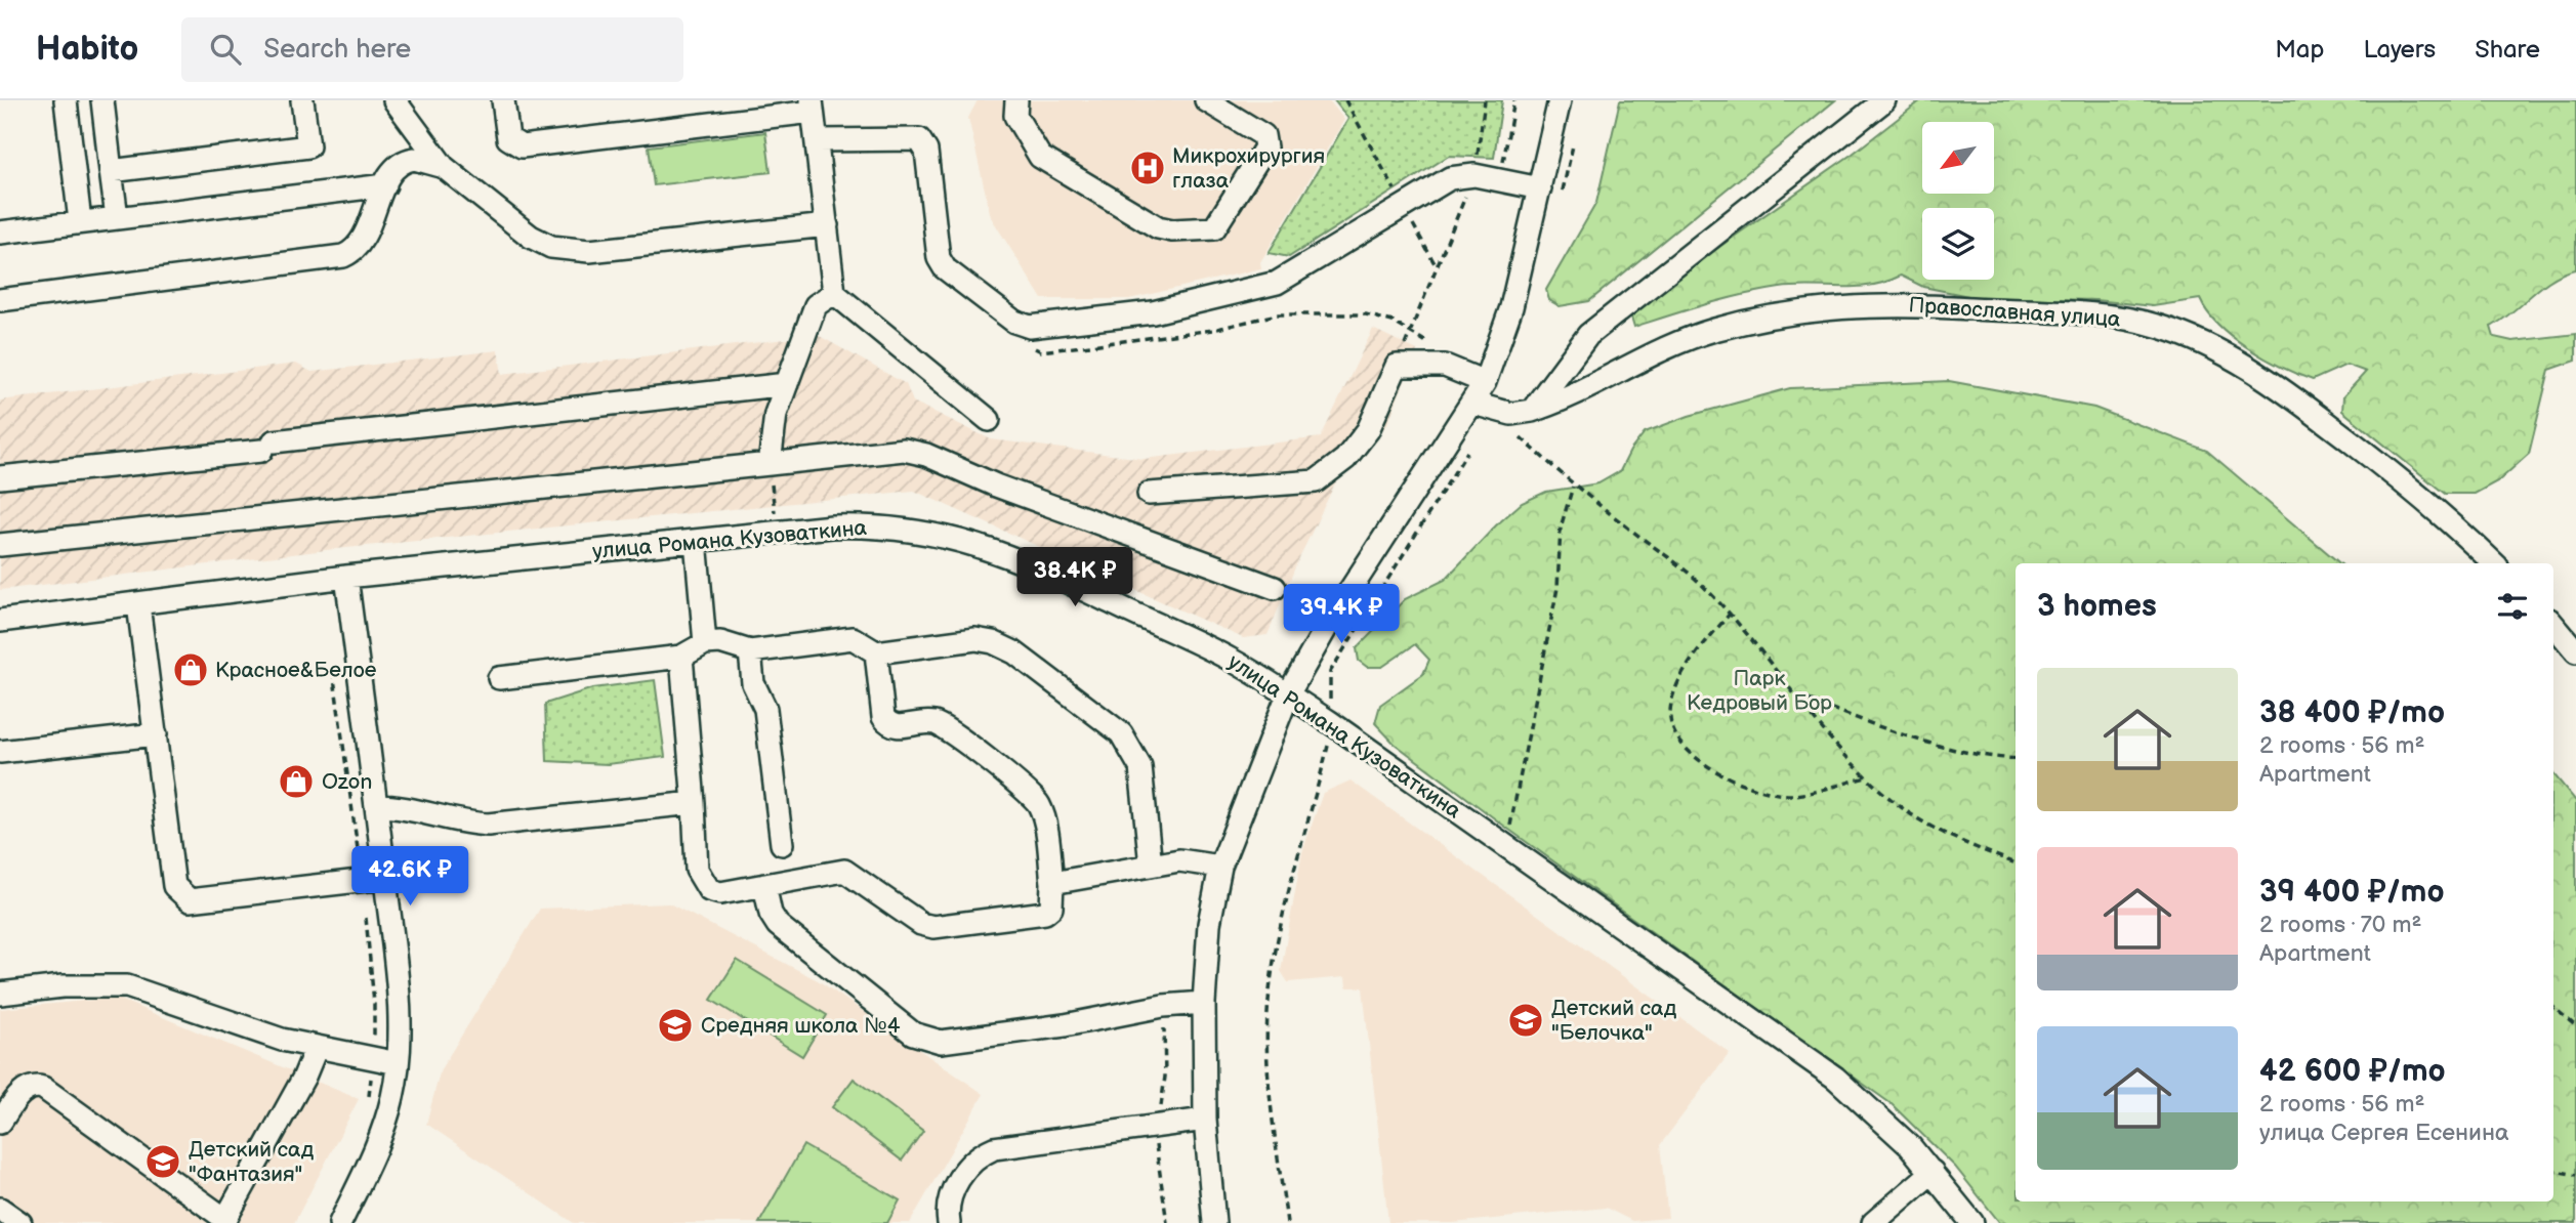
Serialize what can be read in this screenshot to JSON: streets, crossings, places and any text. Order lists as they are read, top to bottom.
{
  "streets": {
    "street": ["Православная улица", "улица Романа Кузоваткина"]
  },
  "parks": ["Парк Кедровый Бор"],
  "places": {
    "hospital": ["Микрохирургия глаза"],
    "shop": ["Красное&Белое", "Ozon"],
    "school or university": ["Детский сад \"Белочка\"", "Средняя школа №4", "Детский сад \"Фантазия\""]
  },
  "north": "bottom left",
  "page": {
    "header": "Habito",
    "search": "Search here",
    "nav": ["Map", "Layers", "Share"],
    "price": ["38.4K ₽", "39.4K ₽", "42.6K ₽"],
    "heading": "3 homes",
    "list": [
      {
        "name": "38 400 ₽/mo",
        "note": "2 rooms · 56 m² · Apartment"
      },
      {
        "name": "39 400 ₽/mo",
        "note": "2 rooms · 70 m² · Apartment"
      },
      {
        "name": "42 600 ₽/mo",
        "note": "2 rooms · 56 m² · улица Сергея Есенина"
      }
    ]
  }
}
